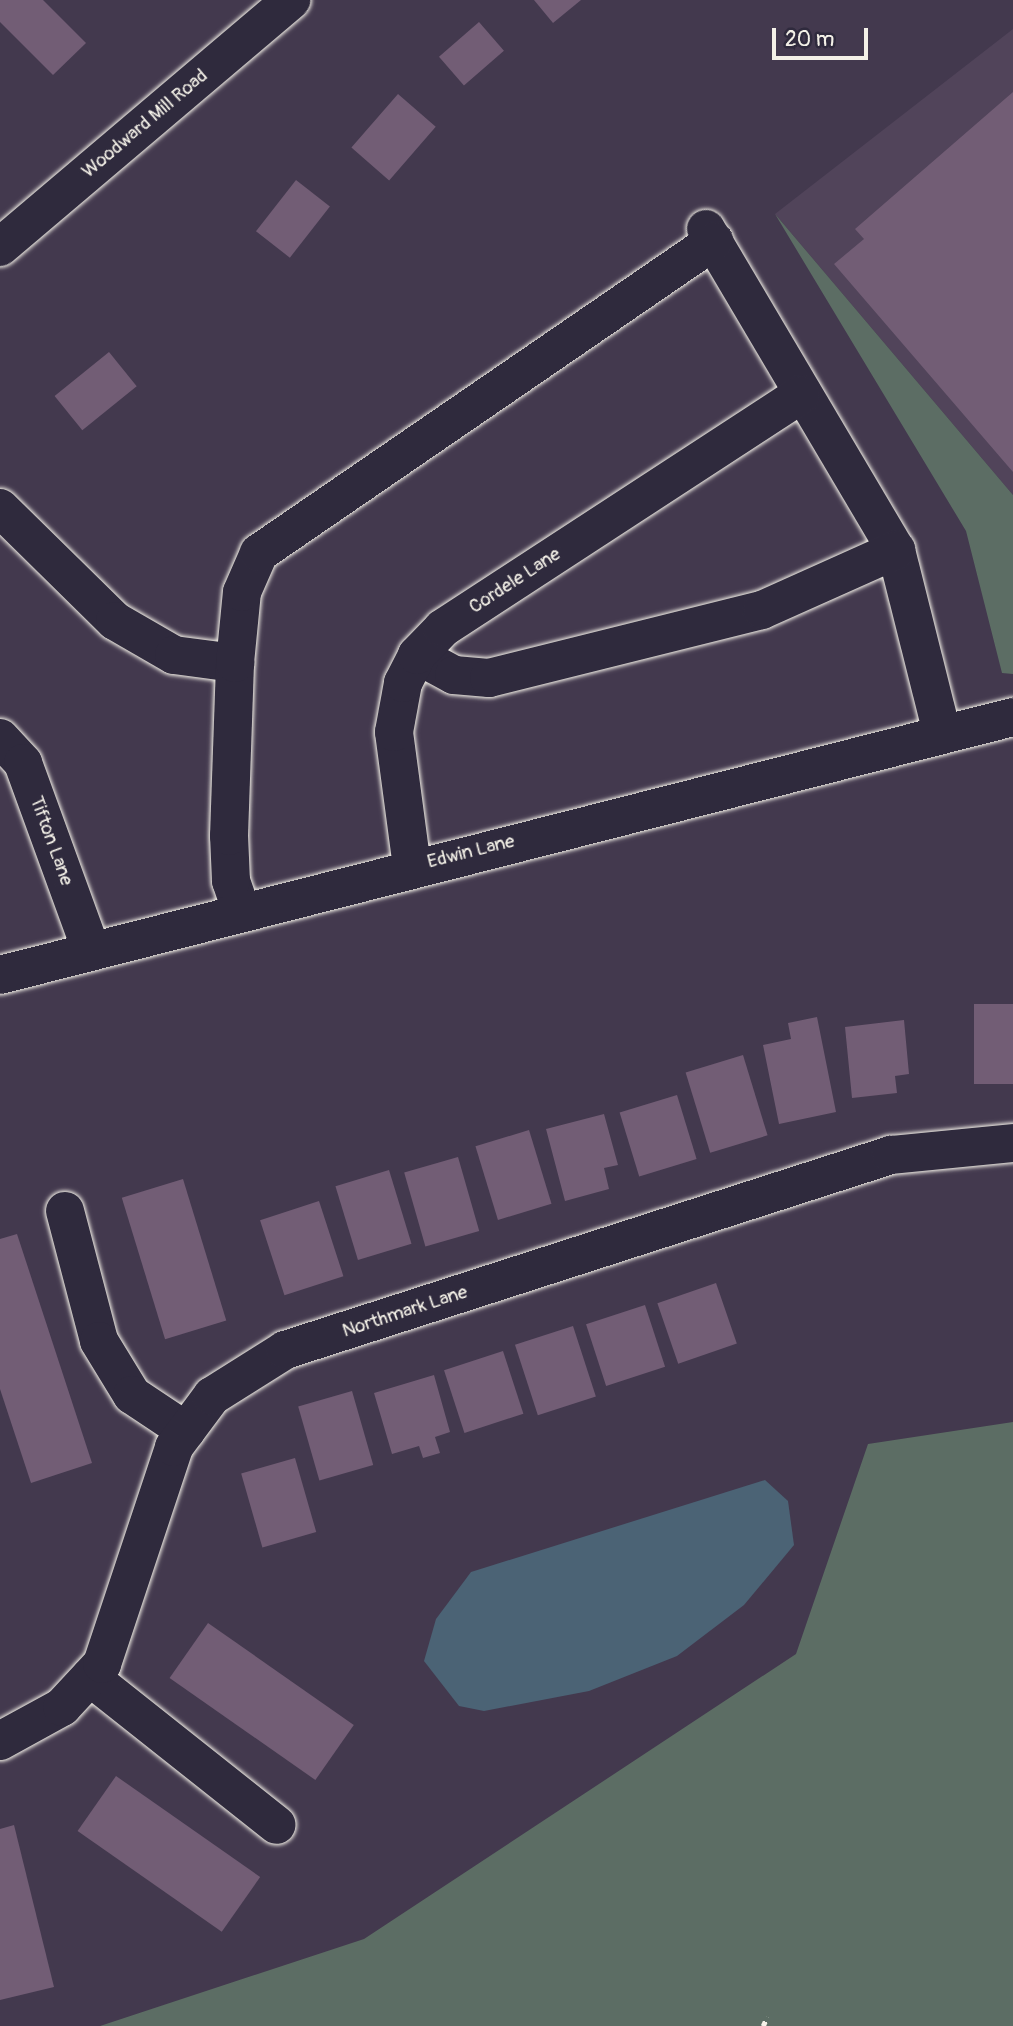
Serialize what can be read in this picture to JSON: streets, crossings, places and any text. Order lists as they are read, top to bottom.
{
  "streets": {
    "street": [
      "Woodward Mill Road",
      "Cordele Lane",
      "Tifton Lane",
      "Edwin Lane",
      "Northmark Lane"
    ]
  },
  "crossings": [
    ["Cordele Lane", "Edwin Lane"],
    ["Tifton Lane", "Edwin Lane"]
  ],
  "scale_bar": "20 m"
}
